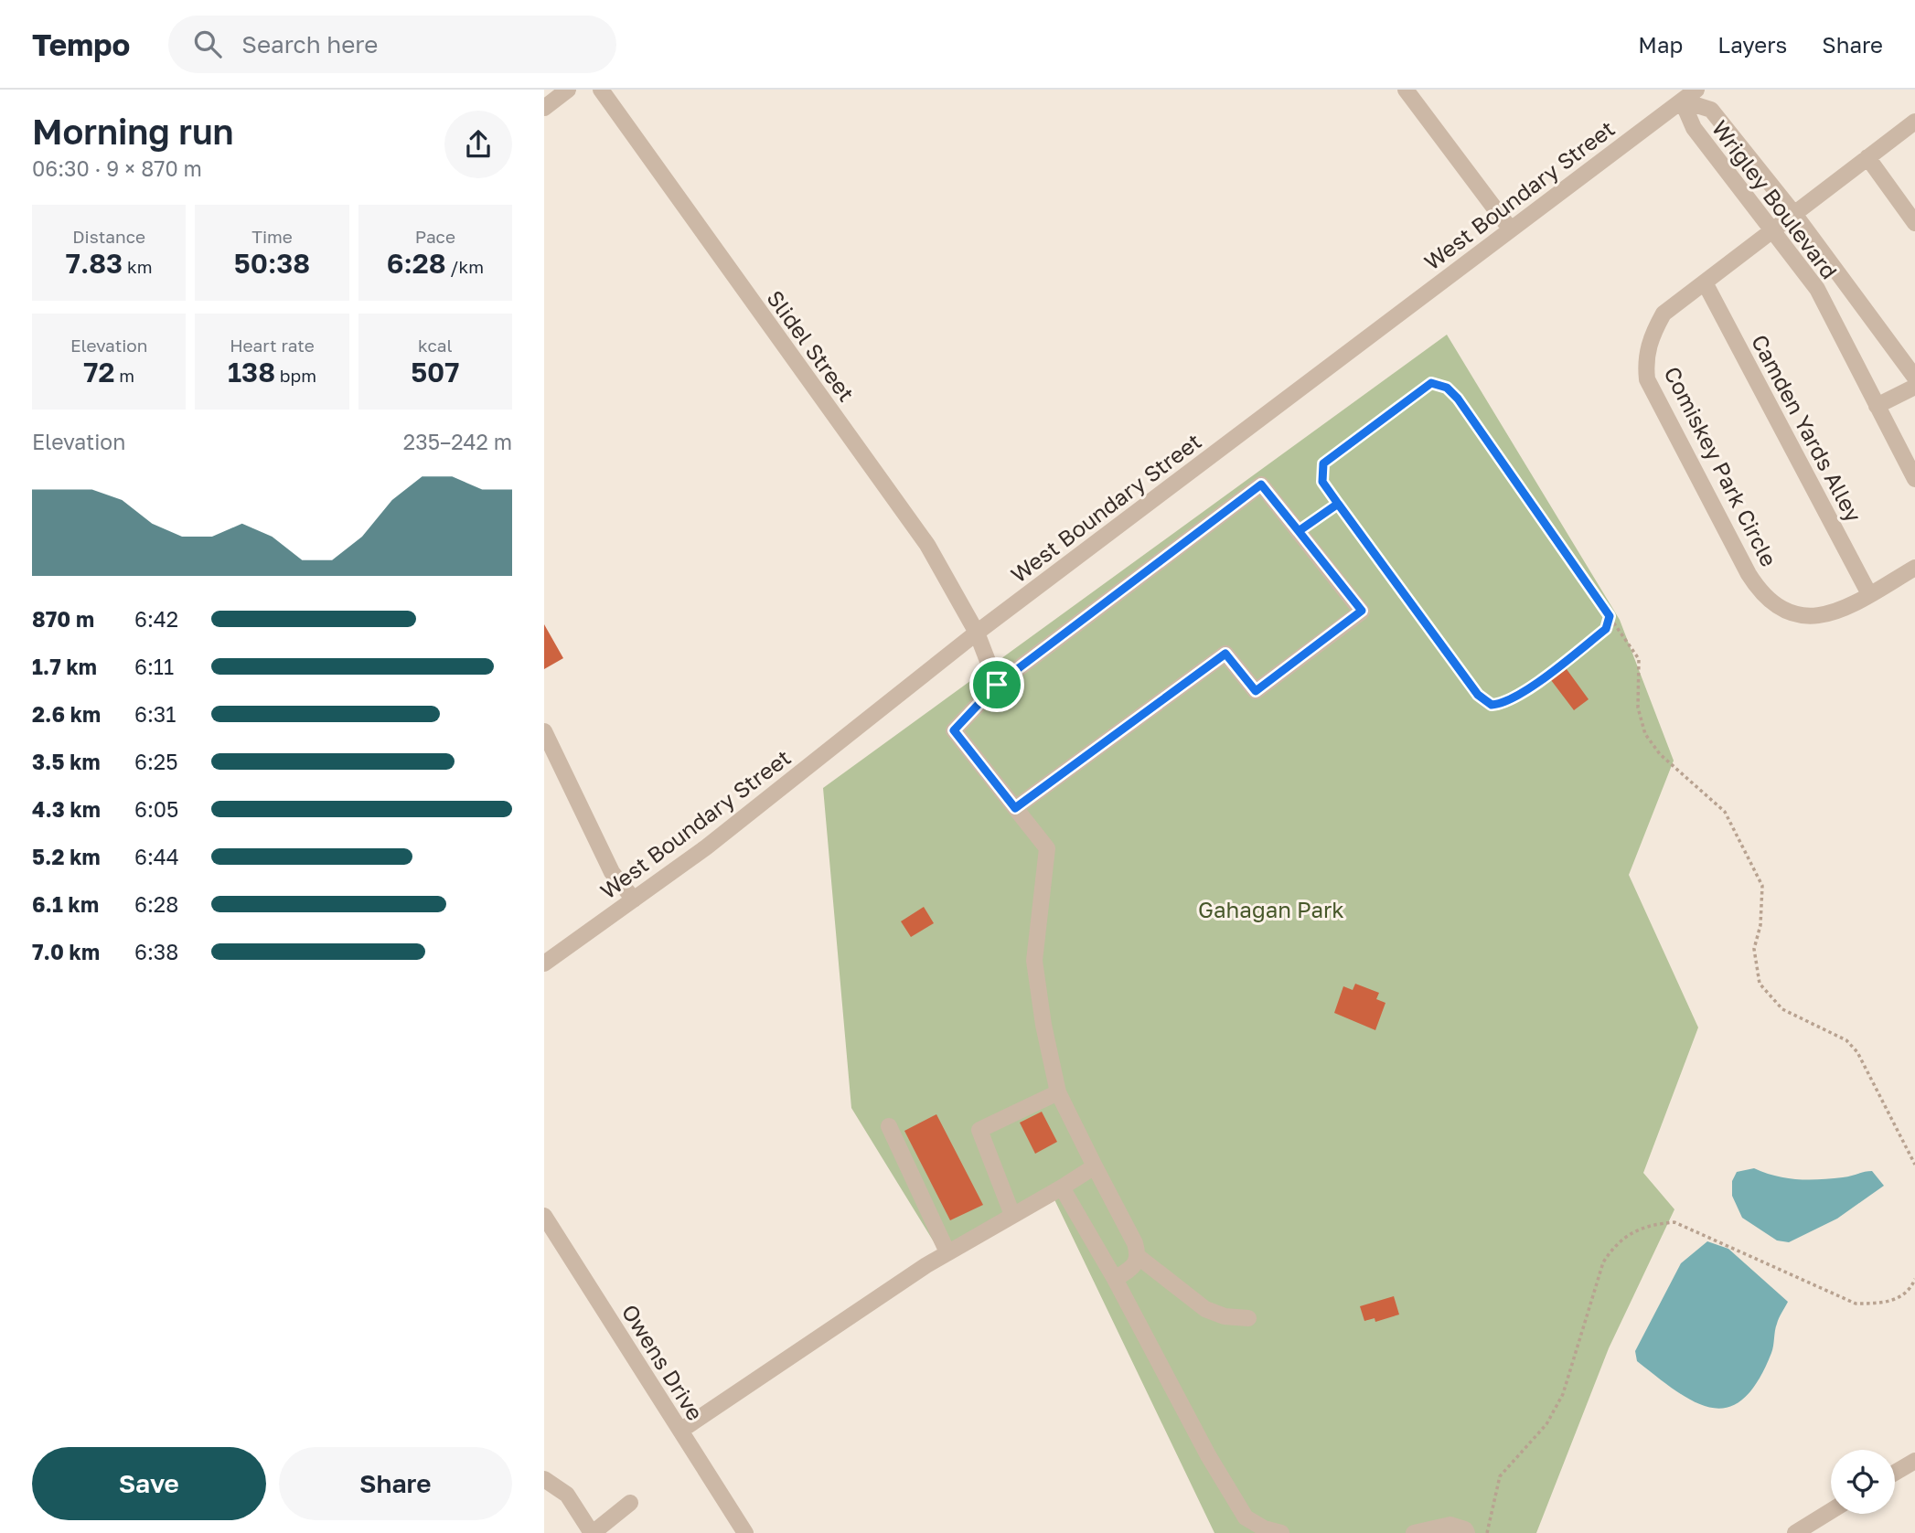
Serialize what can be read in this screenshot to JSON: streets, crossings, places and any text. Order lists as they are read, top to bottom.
{
  "streets": {
    "street": [
      "West Boundary Street",
      "Wrigley Boulevard",
      "Slidel Street",
      "Camden Yards Alley",
      "Comiskey Park Circle",
      "Owens Drive"
    ]
  },
  "crossings": [
    ["West Boundary Street", "Wrigley Boulevard"],
    ["West Boundary Street", "Slidel Street"],
    ["Wrigley Boulevard", "Comiskey Park Circle"],
    ["Camden Yards Alley", "Comiskey Park Circle"]
  ],
  "parks": ["Gahagan Park"],
  "page": {
    "header": "Tempo",
    "search": "Search here",
    "nav": ["Map", "Layers", "Share"],
    "heading": ["Morning run", "06:30 · 9 × 870 m"],
    "stats": [
      ["Distance", "7.83 km"],
      ["Time", "50:38"],
      ["Pace", "6:28 /km"],
      ["Elevation", "72 m"],
      ["Heart rate", "138 bpm"],
      ["kcal", "507"]
    ],
    "chart": ["Elevation", "235–242 m"],
    "list": [
      {
        "name": "870 m",
        "note": "6:42"
      },
      {
        "name": "1.7 km",
        "note": "6:11"
      },
      {
        "name": "2.6 km",
        "note": "6:31"
      },
      {
        "name": "3.5 km",
        "note": "6:25"
      },
      {
        "name": "4.3 km",
        "note": "6:05"
      },
      {
        "name": "5.2 km",
        "note": "6:44"
      },
      {
        "name": "6.1 km",
        "note": "6:28"
      },
      {
        "name": "7.0 km",
        "note": "6:38"
      }
    ],
    "buttons": ["Save", "Share"]
  }
}
